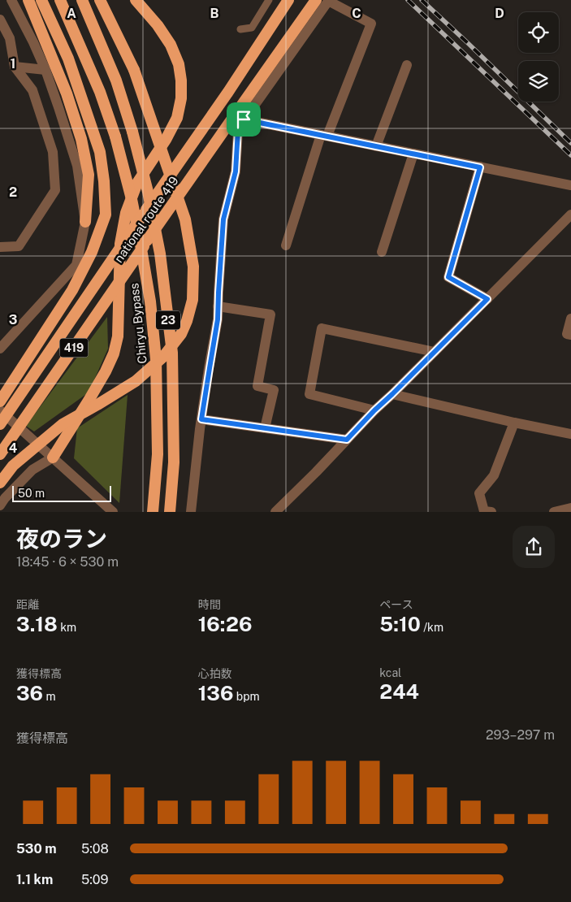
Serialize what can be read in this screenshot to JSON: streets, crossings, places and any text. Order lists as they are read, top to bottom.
{
  "streets": {
    "highway": [
      "national route 419",
      "23",
      "Chiryu Bypass",
      "419"
    ]
  },
  "scale_bar": "50 m",
  "page": {
    "scale": "50 m",
    "heading": ["夜のラン", "18:45 · 6 × 530 m"],
    "stats": [
      ["距離", "3.18 km"],
      ["時間", "16:26"],
      ["ペース", "5:10 /km"],
      ["獲得標高", "36 m"],
      ["心拍数", "136 bpm"],
      ["kcal", "244"]
    ],
    "chart": ["獲得標高", "293–297 m"],
    "list": [
      {
        "name": "530 m",
        "note": "5:08"
      },
      {
        "name": "1.1 km",
        "note": "5:09"
      }
    ]
  },
  "grid": {
    "columns": [
      "A",
      "B",
      "C",
      "D"
    ],
    "rows": [
      "1",
      "2",
      "3",
      "4"
    ]
  }
}
